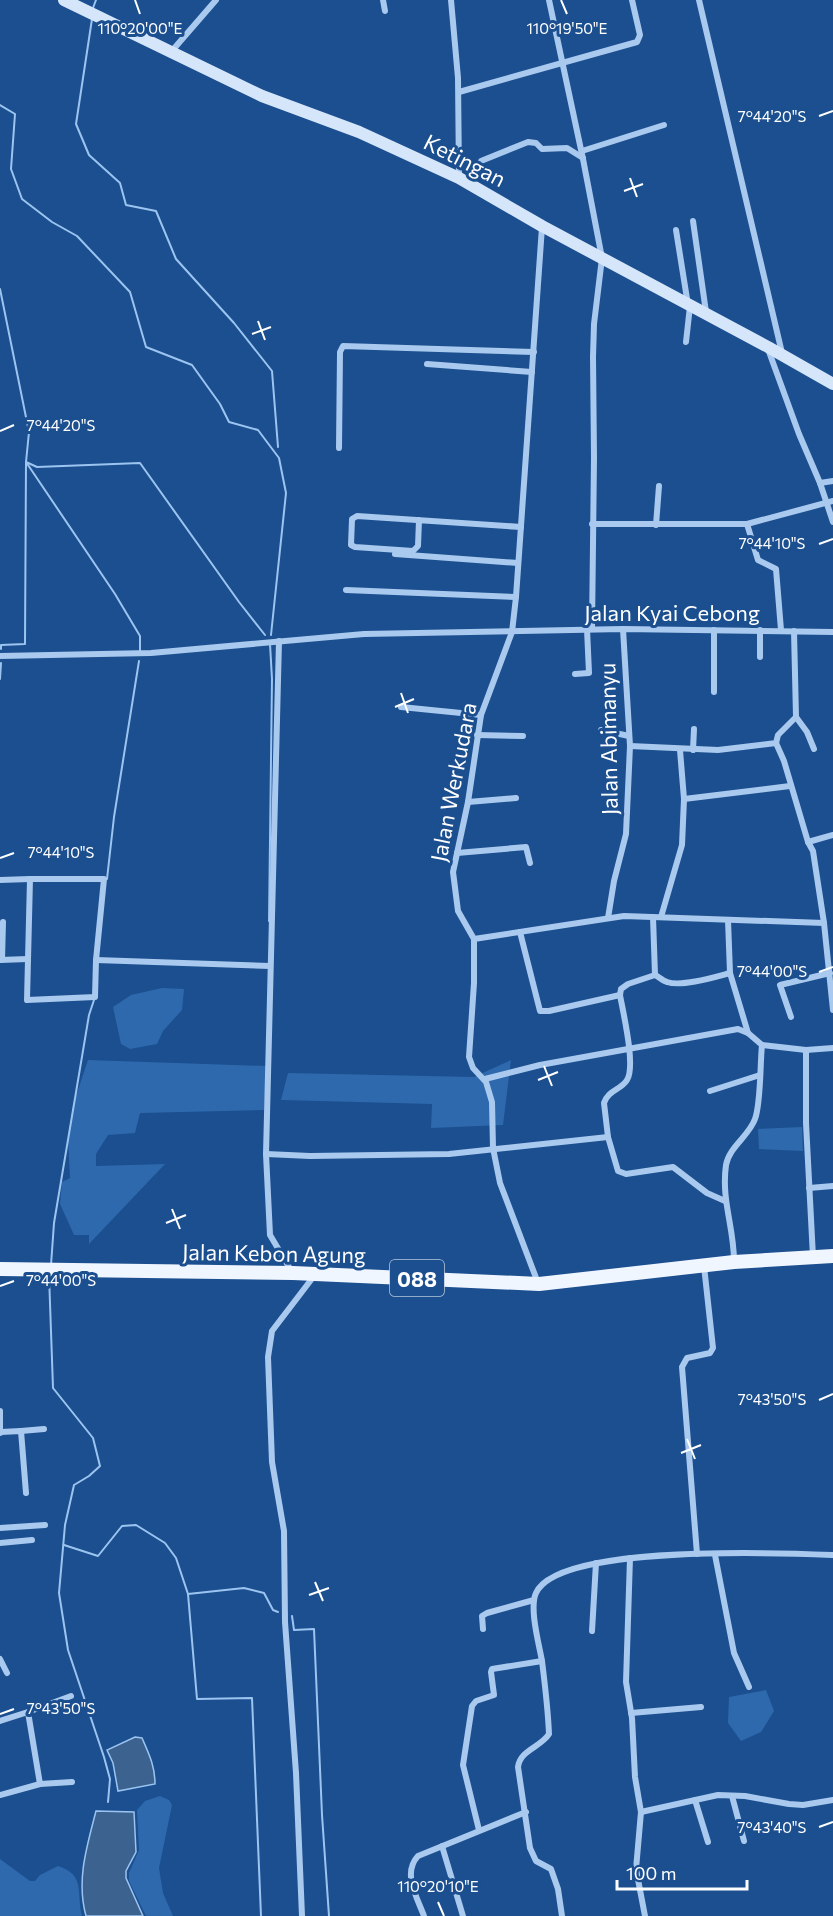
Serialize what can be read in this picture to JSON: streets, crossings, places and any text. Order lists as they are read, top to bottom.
{
  "streets": {
    "main road": ["Jalan Kebon Agung", "088"],
    "street": [
      "Ketingan",
      "Jalan Kyai Cebong",
      "Jalan Abimanyu",
      "Jalan Werkudara"
    ]
  },
  "crossings": [
    ["Ketingan", "Jalan Werkudara"],
    ["Jalan Kyai Cebong", "Jalan Abimanyu"],
    ["Jalan Kyai Cebong", "Jalan Werkudara"]
  ],
  "scale_bar": "100 m",
  "coordinates": [
    "110°20'00\"E",
    "110°19'50\"E",
    "7°44'20\"S",
    "7°44'10\"S",
    "7°44'00\"S",
    "7°43'50\"S",
    "7°43'40\"S",
    "110°20'10\"E"
  ]
}
